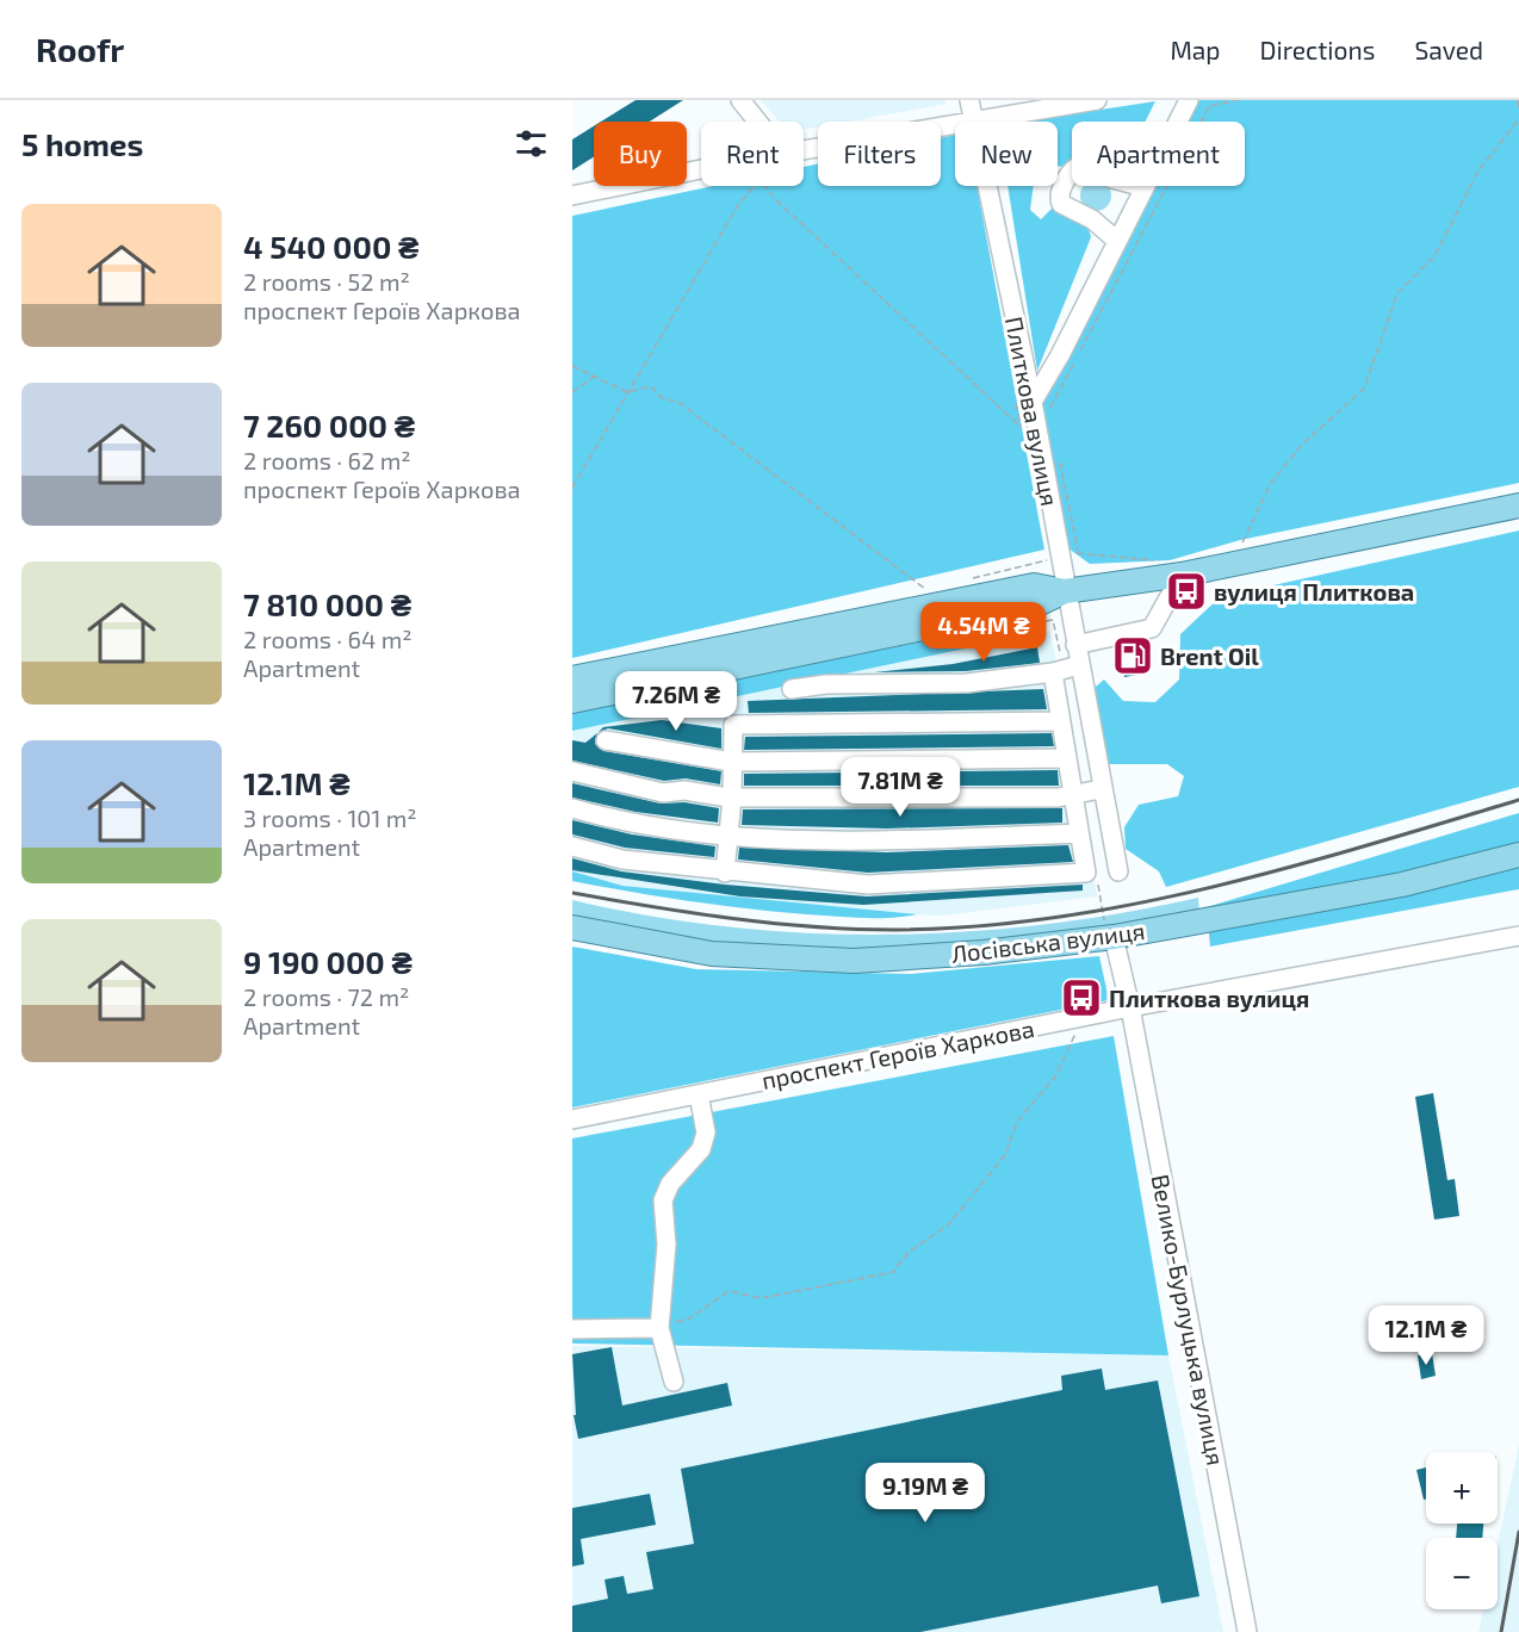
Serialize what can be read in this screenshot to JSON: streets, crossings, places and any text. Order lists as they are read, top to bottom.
{
  "streets": {
    "main road": ["Лосівська вулиця"],
    "street": ["Плиткова вулиця", "проспект Героїв Харкова", "Велико-Бурлуцька вулиця"]
  },
  "crossings": [
    ["проспект Героїв Харкова", "Велико-Бурлуцька вулиця"]
  ],
  "places": {
    "bus stop": ["вулиця Плиткова", "Плиткова вулиця"],
    "fuel station": ["Brent Oil"]
  },
  "page": {
    "header": "Roofr",
    "nav": ["Map", "Directions", "Saved"],
    "heading": "5 homes",
    "chip": [
      "Buy",
      "Rent",
      "Filters",
      "New",
      "Apartment"
    ],
    "list": [
      {
        "name": "4 540 000 ₴",
        "note": "2 rooms · 52 m² · проспект Героїв Харкова"
      },
      {
        "name": "7 260 000 ₴",
        "note": "2 rooms · 62 m² · проспект Героїв Харкова"
      },
      {
        "name": "7 810 000 ₴",
        "note": "2 rooms · 64 m² · Apartment"
      },
      {
        "name": "12.1M ₴",
        "note": "3 rooms · 101 m² · Apartment"
      },
      {
        "name": "9 190 000 ₴",
        "note": "2 rooms · 72 m² · Apartment"
      }
    ],
    "price": [
      "4.54M ₴",
      "7.26M ₴",
      "7.81M ₴",
      "12.1M ₴",
      "9.19M ₴"
    ],
    "map_buttons": ["+", "−"]
  }
}
